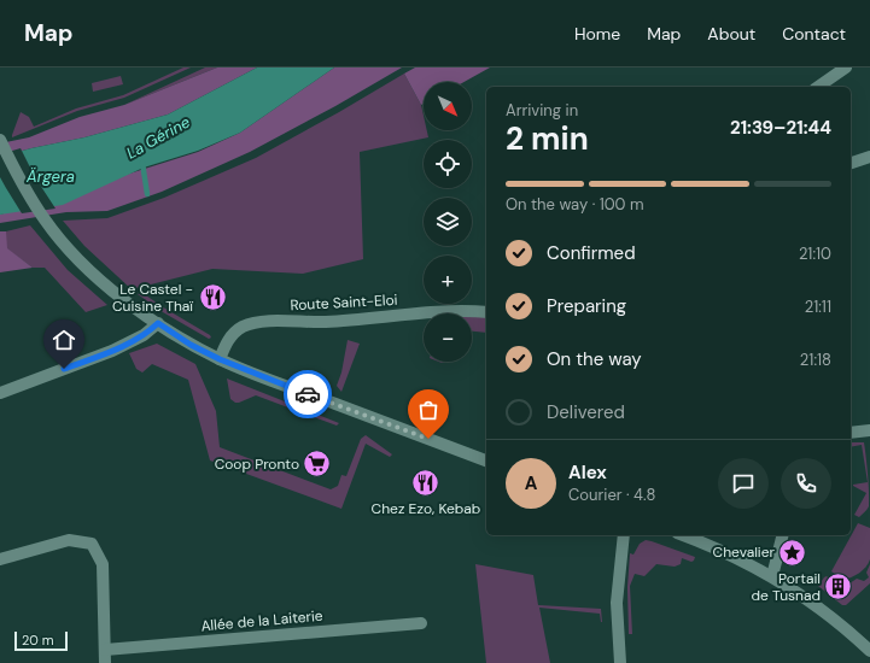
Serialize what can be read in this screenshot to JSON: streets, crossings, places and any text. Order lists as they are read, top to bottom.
{
  "streets": {
    "street": ["Route Saint-Eloi", "Allée de la Laiterie"]
  },
  "water": ["La Gérine", "Ärgera"],
  "places": {
    "restaurant": ["Le Castel - Cuisine Thaï", "Chez Ezo, Kebab"],
    "supermarket": ["Coop Pronto"],
    "place": ["Chevalier"],
    "building": ["Portail de Tusnad"]
  },
  "scale_bar": "20 m",
  "north": "bottom right",
  "page": {
    "header": "Map",
    "nav": [
      "Home",
      "Map",
      "About",
      "Contact"
    ],
    "map_buttons": ["+", "−"],
    "heading": ["2 min", "Arriving in", "21:39–21:44"],
    "panel": ["Alex", "Courier · 4.8"],
    "bar": "On the way · 100 m",
    "list": [
      ["Confirmed", "21:10"],
      ["Preparing", "21:11"],
      ["On the way", "21:18"],
      "Delivered"
    ],
    "round": "A",
    "scale": "20 m"
  }
}
